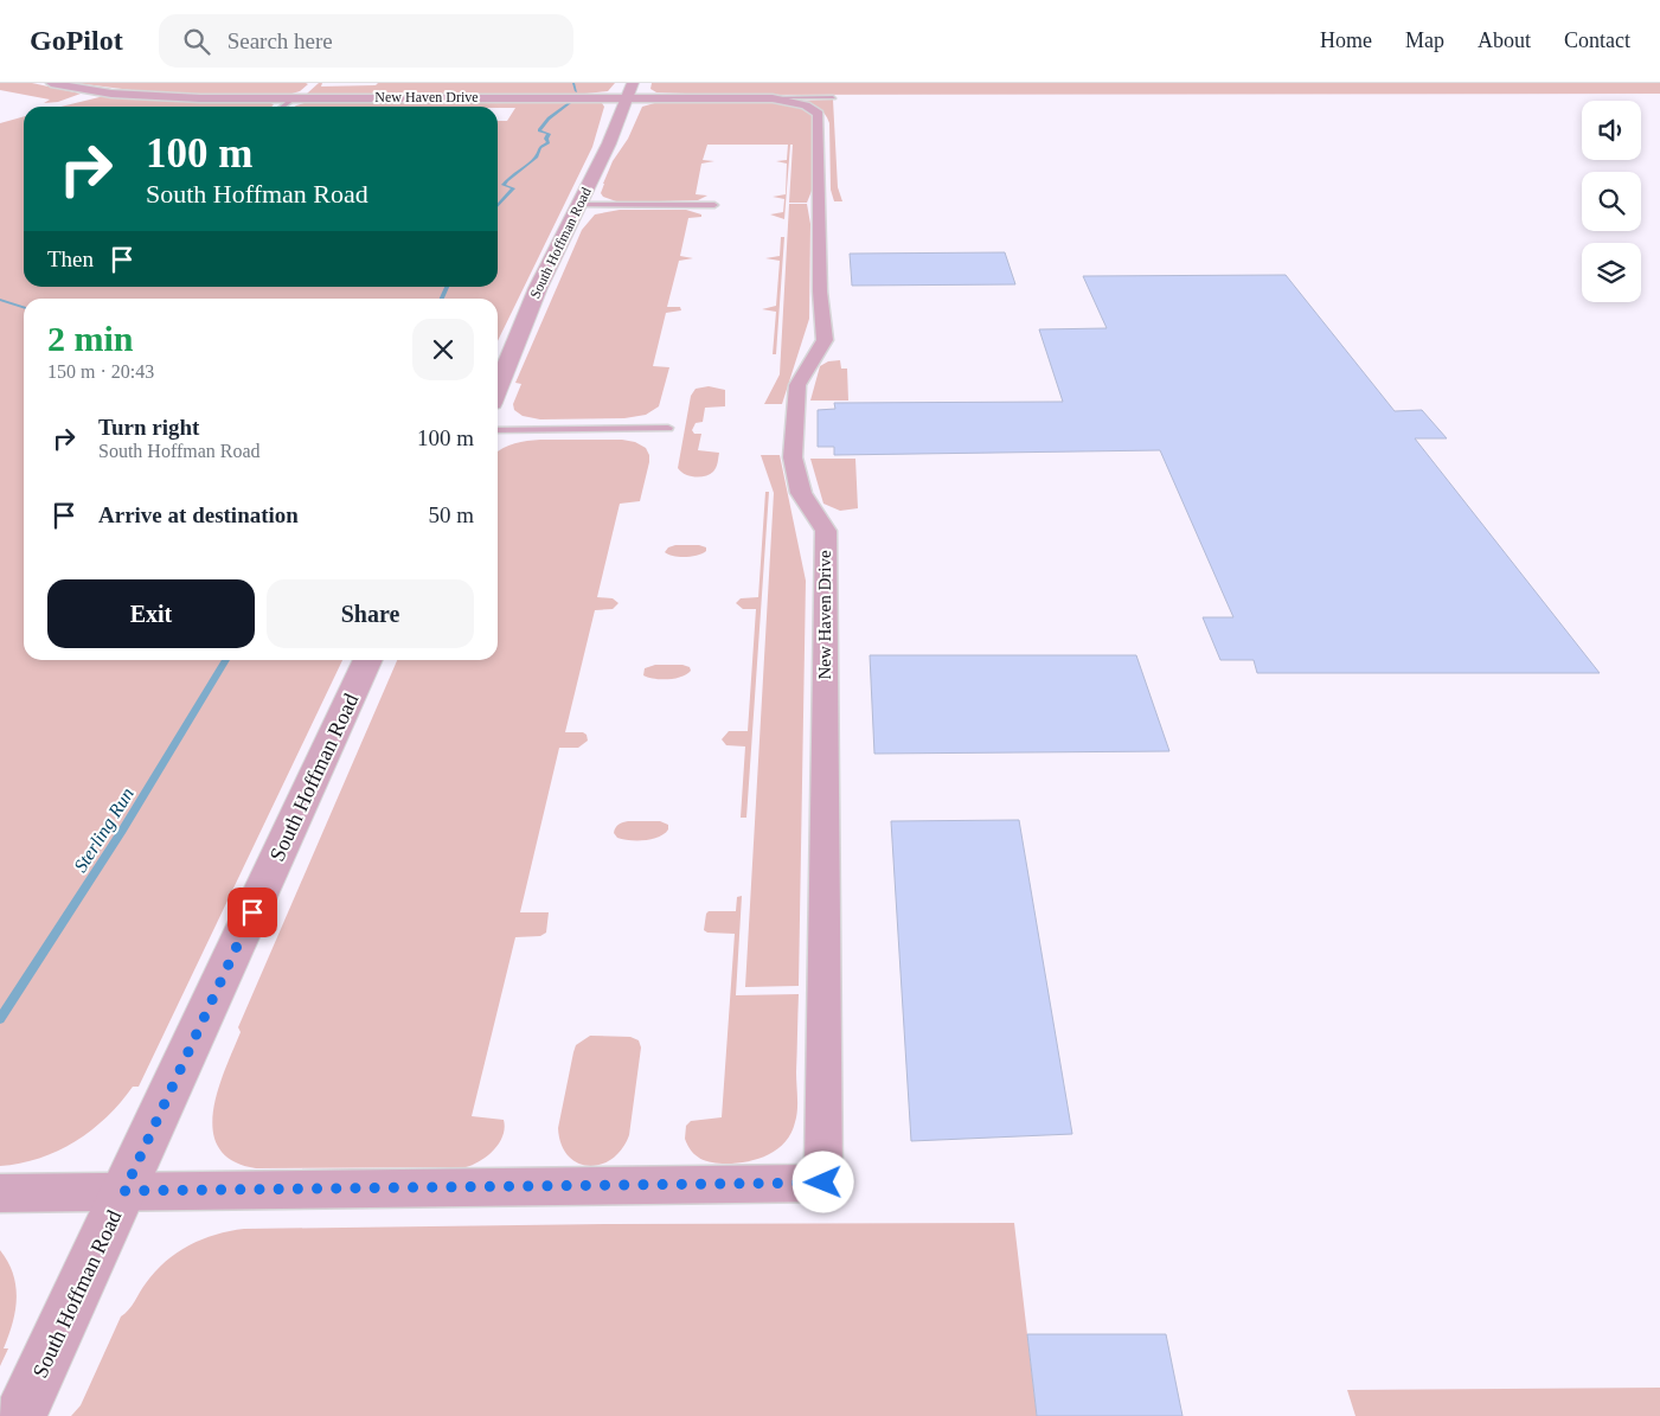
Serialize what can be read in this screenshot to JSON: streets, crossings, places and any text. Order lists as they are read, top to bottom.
{
  "streets": {
    "street": ["New Haven Drive", "South Hoffman Road"]
  },
  "crossings": [
    ["New Haven Drive", "South Hoffman Road"]
  ],
  "water": ["Sterling Run"],
  "page": {
    "header": "GoPilot",
    "search": "Search here",
    "nav": [
      "Home",
      "Map",
      "About",
      "Contact"
    ],
    "turn": ["100 m", "South Hoffman Road"],
    "then": "Then",
    "heading": ["2 min", "150 m · 20:43"],
    "list": [
      {
        "name": "Turn right",
        "note": "South Hoffman Road",
        "value": "100 m"
      },
      {
        "name": "Arrive at destination",
        "value": "50 m"
      }
    ],
    "buttons": ["Exit", "Share"]
  }
}
